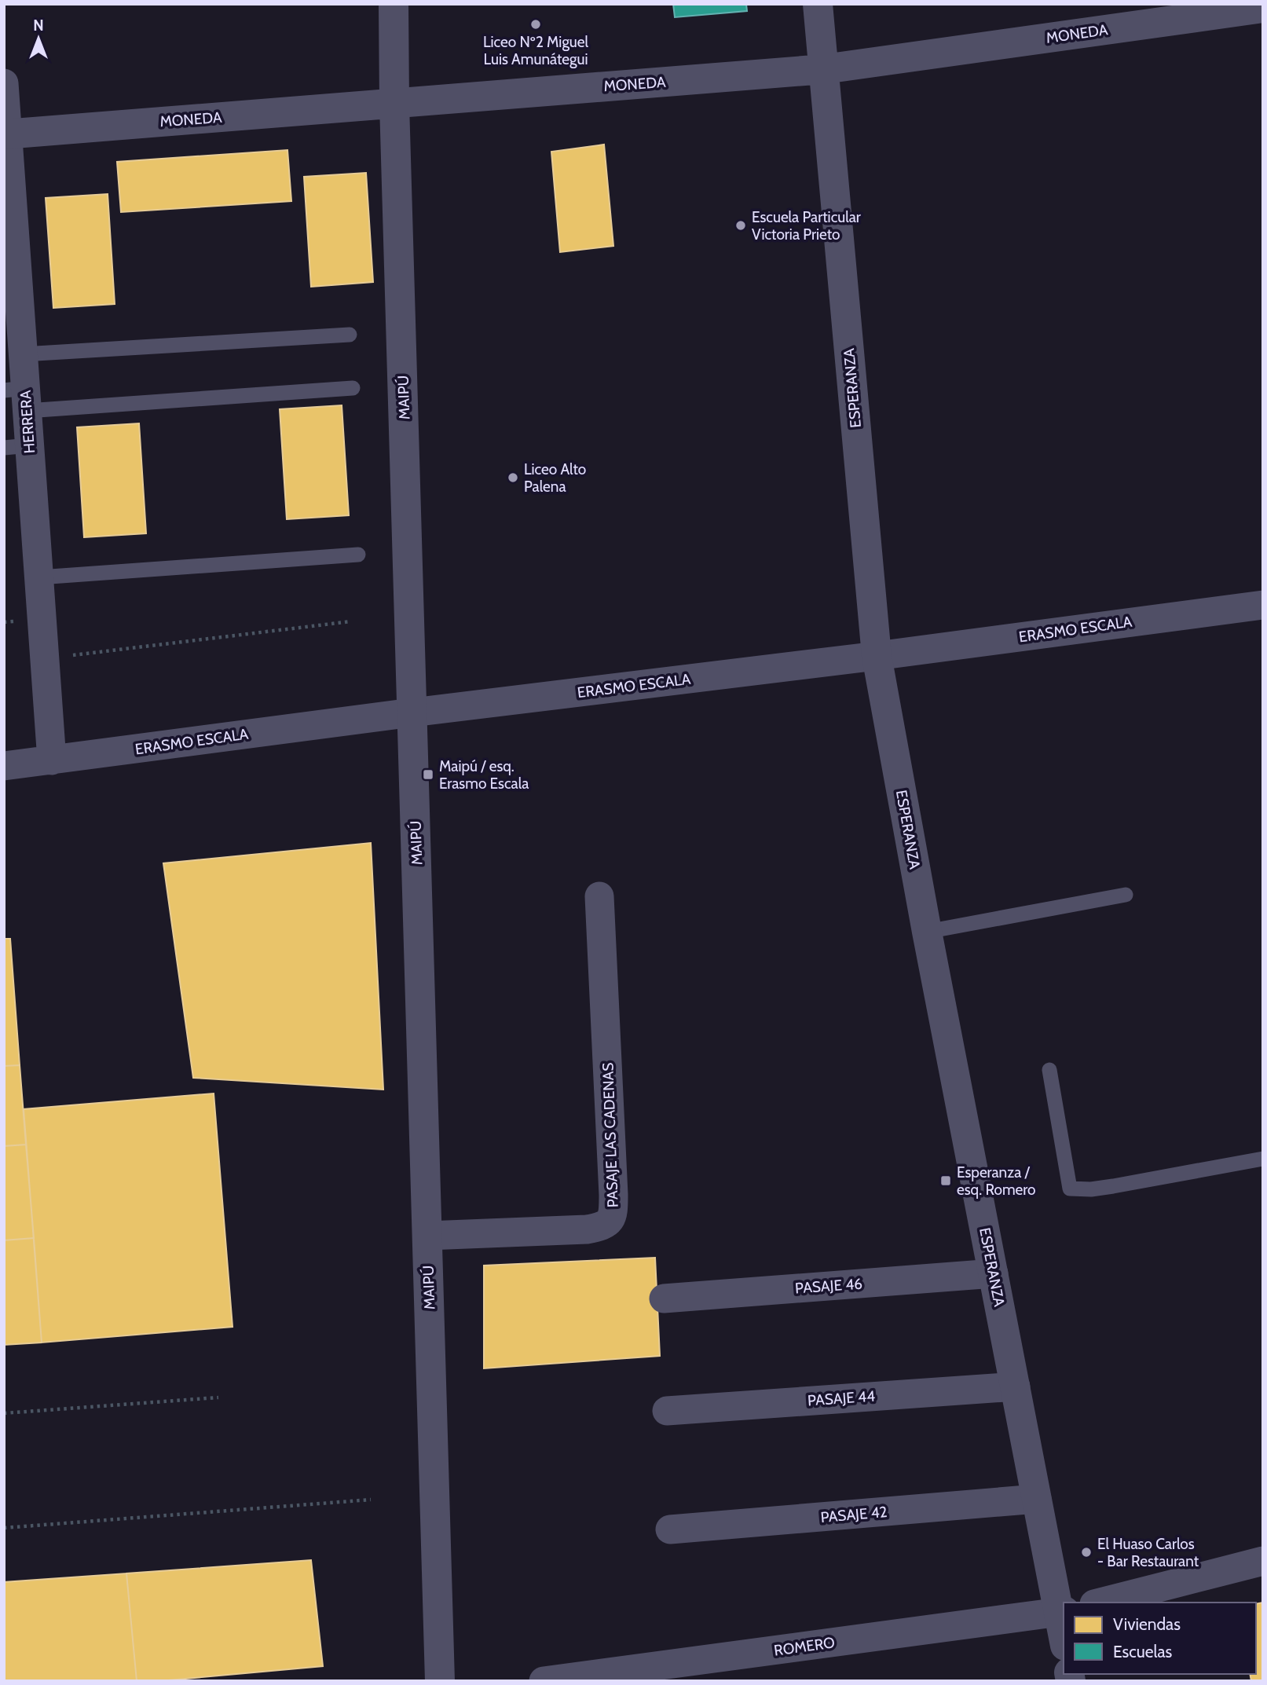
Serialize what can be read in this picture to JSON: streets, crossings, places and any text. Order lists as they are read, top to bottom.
{
  "streets": {
    "street": [
      "MONEDA",
      "ESPERANZA",
      "MAIPÚ",
      "HERRERA",
      "ERASMO ESCALA",
      "PASAJE LAS CADENAS",
      "PASAJE 46",
      "PASAJE 44",
      "PASAJE 42",
      "ROMERO"
    ]
  },
  "crossings": [
    ["MONEDA", "ESPERANZA"],
    ["MONEDA", "MAIPÚ"],
    ["MONEDA", "HERRERA"],
    ["ESPERANZA", "ERASMO ESCALA"],
    ["ESPERANZA", "PASAJE 46"],
    ["ESPERANZA", "PASAJE 44"],
    ["ESPERANZA", "PASAJE 42"],
    ["ESPERANZA", "ROMERO"],
    ["MAIPÚ", "ERASMO ESCALA"],
    ["MAIPÚ", "PASAJE LAS CADENAS"],
    ["HERRERA", "ERASMO ESCALA"]
  ],
  "places": {
    "other": [
      "Liceo Nº2 Miguel Luis Amunátegui",
      "Escuela Particular Victoria Prieto",
      "Liceo Alto Palena",
      "El Huaso Carlos - Bar Restaurant"
    ],
    "transit": ["Maipú / esq. Erasmo Escala", "Esperanza / esq. Romero"]
  },
  "legend": ["Viviendas", "Escuelas"],
  "north": "top"
}
